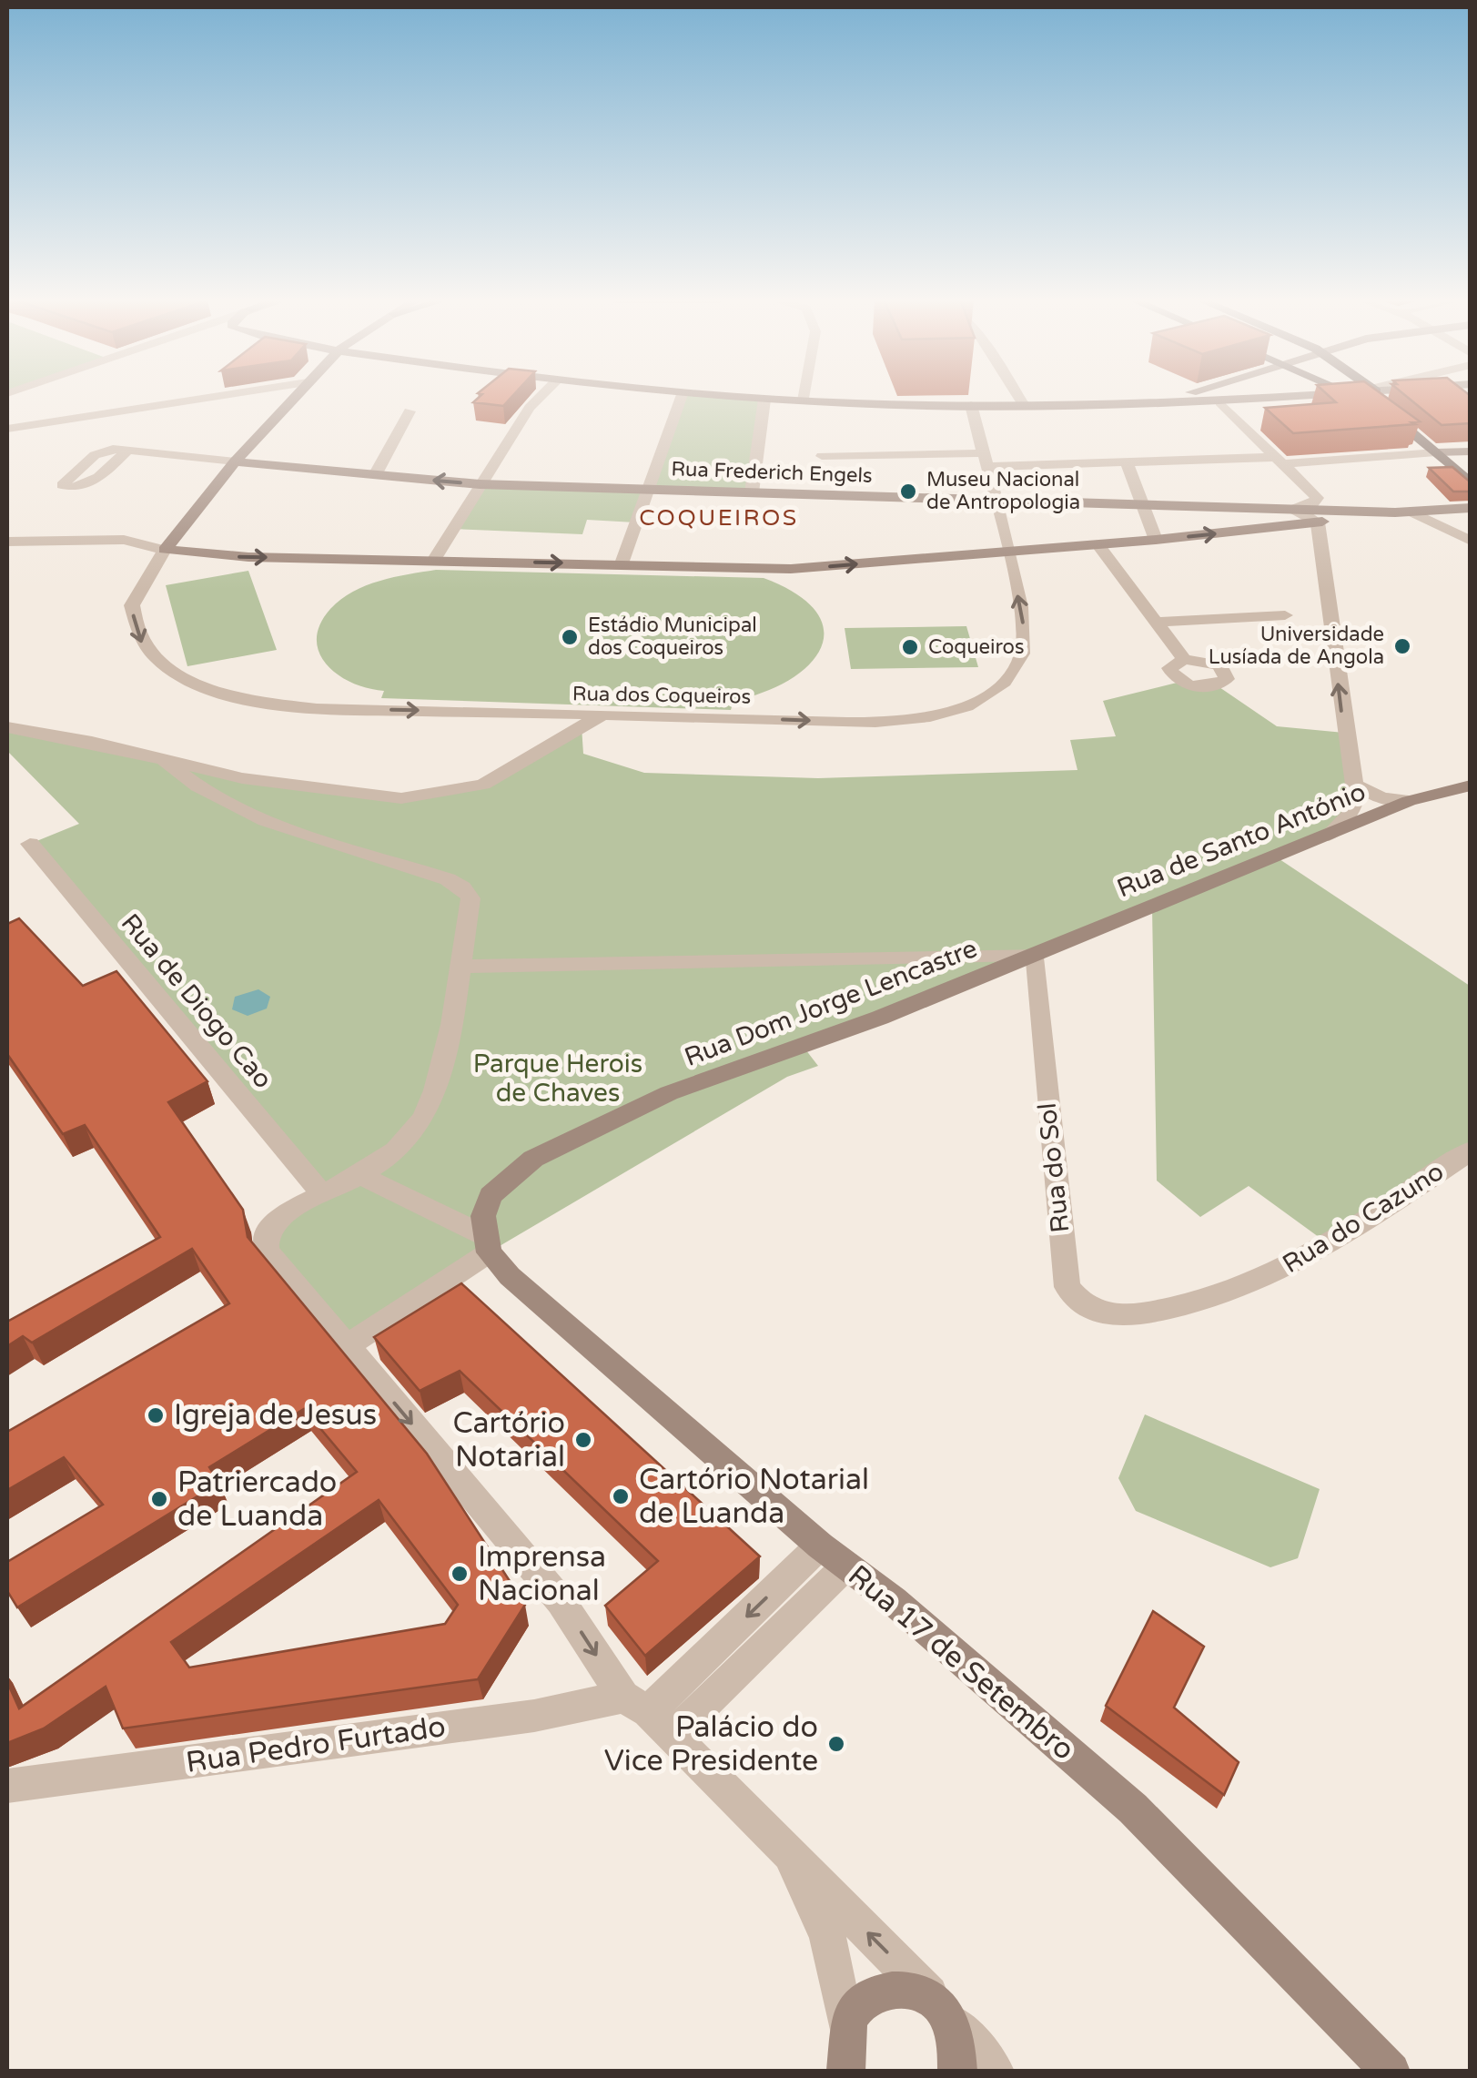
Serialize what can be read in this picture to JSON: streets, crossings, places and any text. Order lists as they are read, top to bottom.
{
  "streets": {
    "street": [
      "Rua Frederich Engels",
      "Rua dos Coqueiros",
      "Rua de Santo António",
      "Rua de Diogo Cao",
      "Rua Dom Jorge Lencastre",
      "Rua do Sol",
      "Rua do Cazuno",
      "Rua 17 de Setembro",
      "Rua Pedro Furtado"
    ]
  },
  "crossings": [
    ["Rua Frederich Engels", "Rua dos Coqueiros"],
    ["Rua de Santo António", "Rua Dom Jorge Lencastre"],
    ["Rua de Santo António", "Rua do Sol"],
    ["Rua Dom Jorge Lencastre", "Rua do Sol"],
    ["Rua Dom Jorge Lencastre", "Rua 17 de Setembro"],
    ["Rua do Sol", "Rua do Cazuno"]
  ],
  "districts": ["COQUEIROS"],
  "parks": ["Parque Herois de Chaves"],
  "places": [
    "Museu Nacional de Antropologia",
    "Estádio Municipal dos Coqueiros",
    "Universidade Lusíada de Angola",
    "Coqueiros",
    "Igreja de Jesus",
    "Cartório Notarial",
    "Cartório Notarial de Luanda",
    "Patriercado de Luanda",
    "Imprensa Nacional",
    "Palácio do Vice Presidente"
  ]
}
